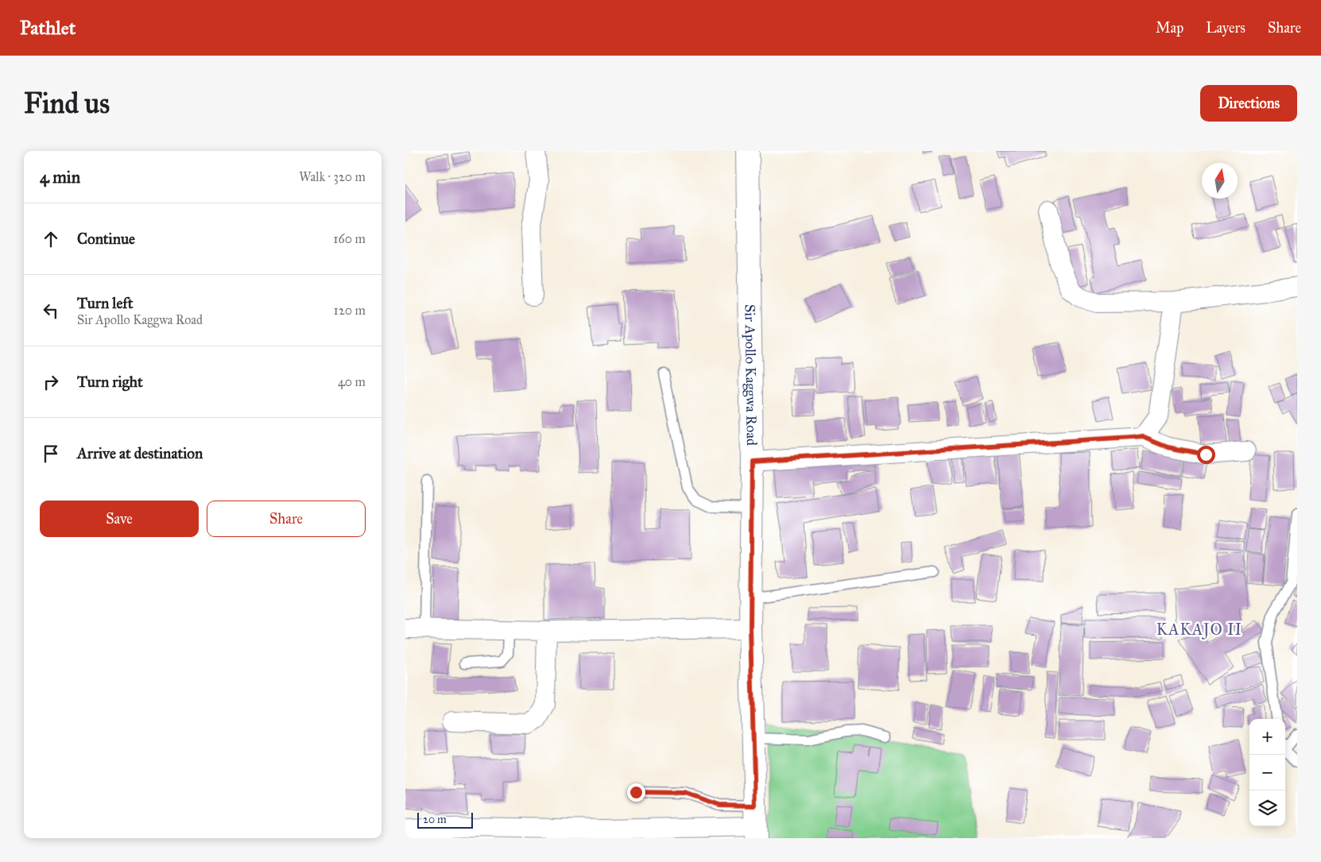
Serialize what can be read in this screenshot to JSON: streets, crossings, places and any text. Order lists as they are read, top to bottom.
{
  "streets": {
    "main road": ["Sir Apollo Kaggwa Road"]
  },
  "districts": ["KAKAJO II"],
  "scale_bar": "20 m",
  "north": "top",
  "page": {
    "header": "Pathlet",
    "nav": ["Map", "Layers", "Share"],
    "buttons": [
      "Directions",
      ["Save", "Share"]
    ],
    "title": "Find us",
    "heading": ["4 min", "Walk · 320 m"],
    "list": [
      ["Continue", "160 m"],
      ["Turn left", "Sir Apollo Kaggwa Road", "120 m"],
      ["Turn right", "40 m"],
      "Arrive at destination"
    ],
    "map_buttons": ["+", "−"],
    "scale": "20 m"
  }
}
